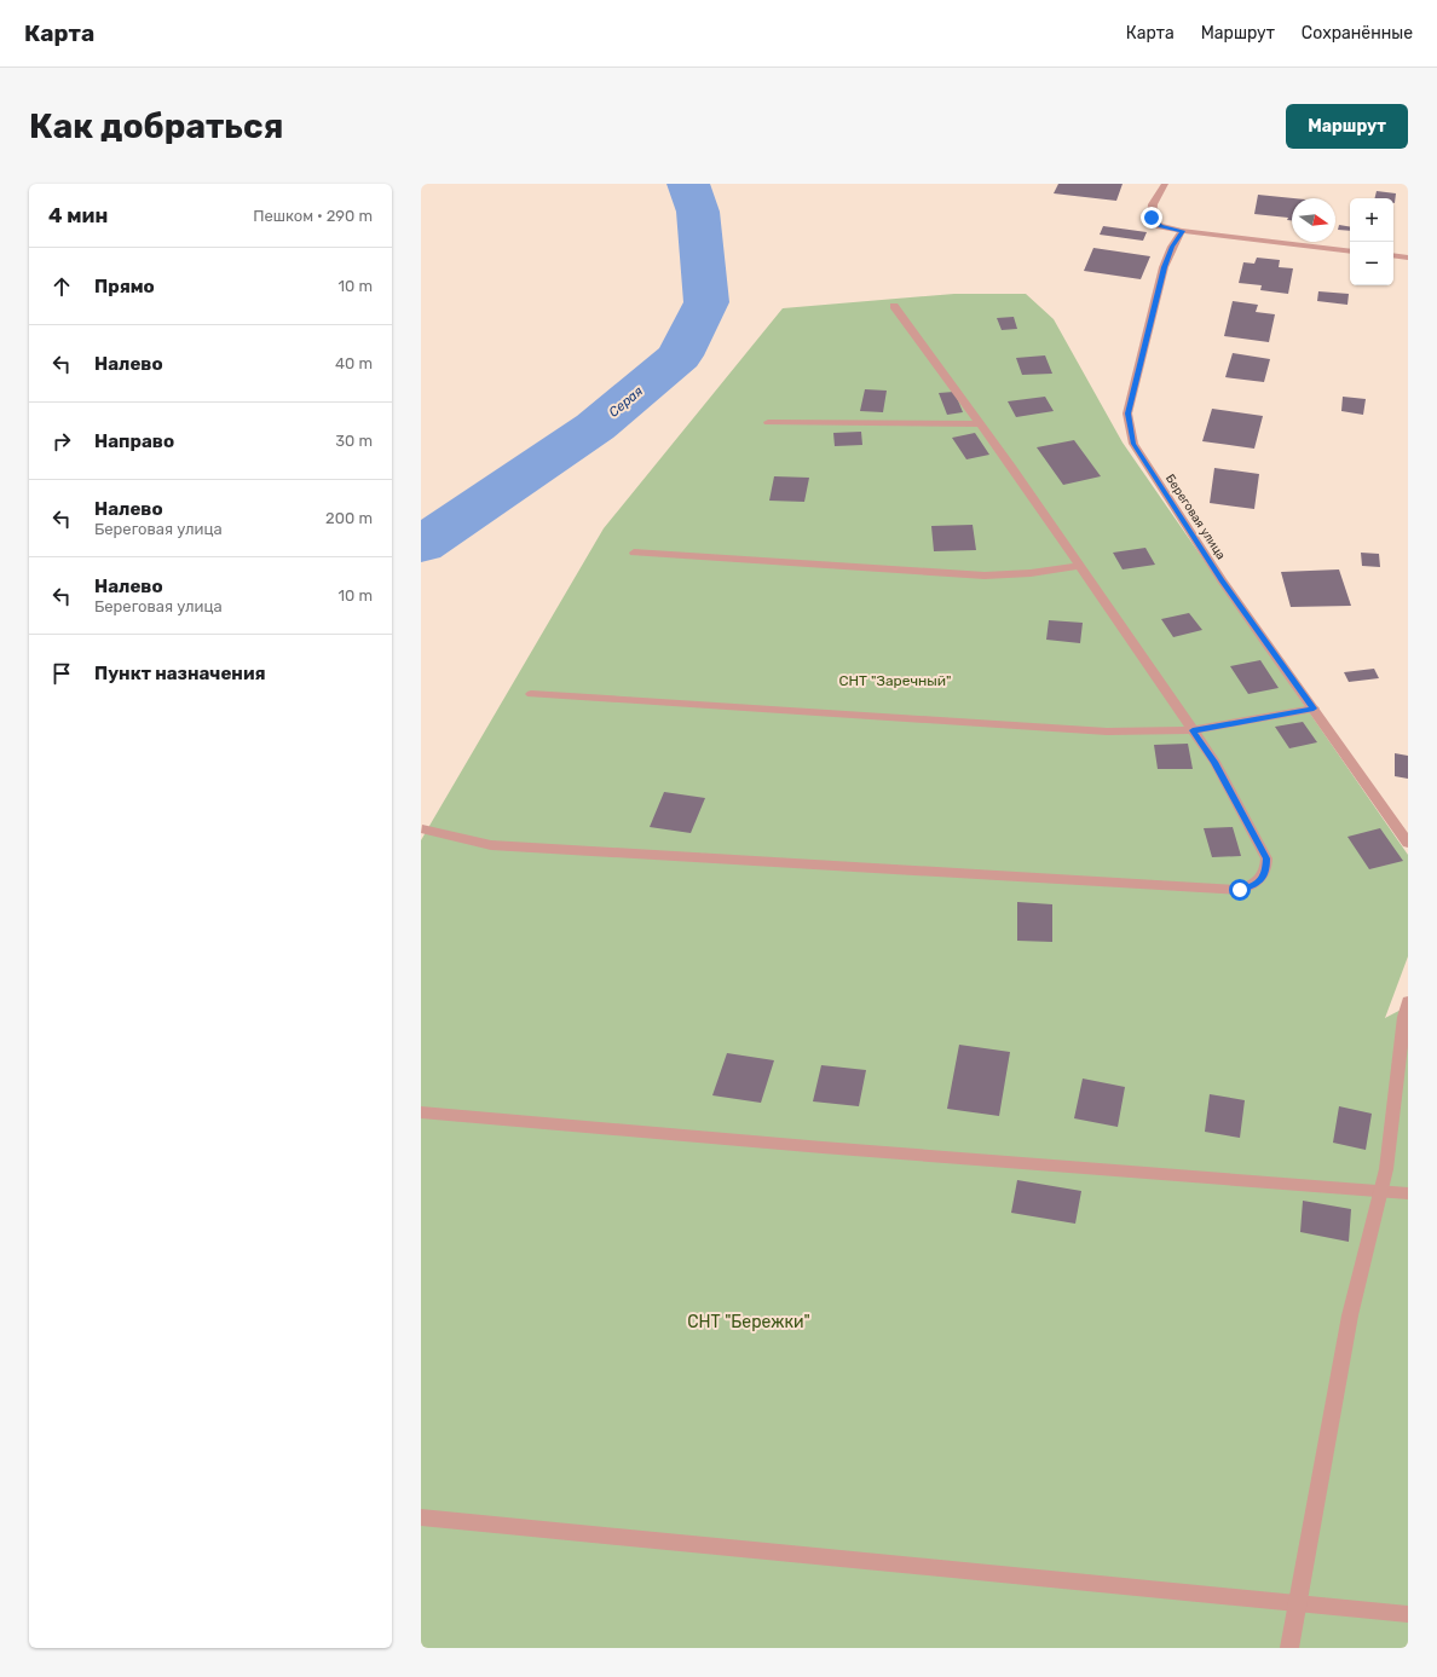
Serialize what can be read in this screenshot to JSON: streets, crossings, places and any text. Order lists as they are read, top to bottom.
{
  "streets": {
    "street": ["Береговая улица"]
  },
  "water": ["Серая"],
  "parks": ["СНТ \"Заречный\"", "СНТ \"Бережки\""],
  "north": "right",
  "page": {
    "header": "Карта",
    "nav": ["Карта", "Маршрут", "Сохранённые"],
    "buttons": "Маршрут",
    "title": "Как добраться",
    "heading": ["4 мин", "Пешком · 290 m"],
    "map_buttons": ["+", "−"],
    "list": [
      ["Прямо", "10 m"],
      ["Налево", "40 m"],
      ["Направо", "30 m"],
      ["Налево", "Береговая улица", "200 m"],
      ["Налево", "Береговая улица", "10 m"],
      "Пункт назначения"
    ]
  }
}
